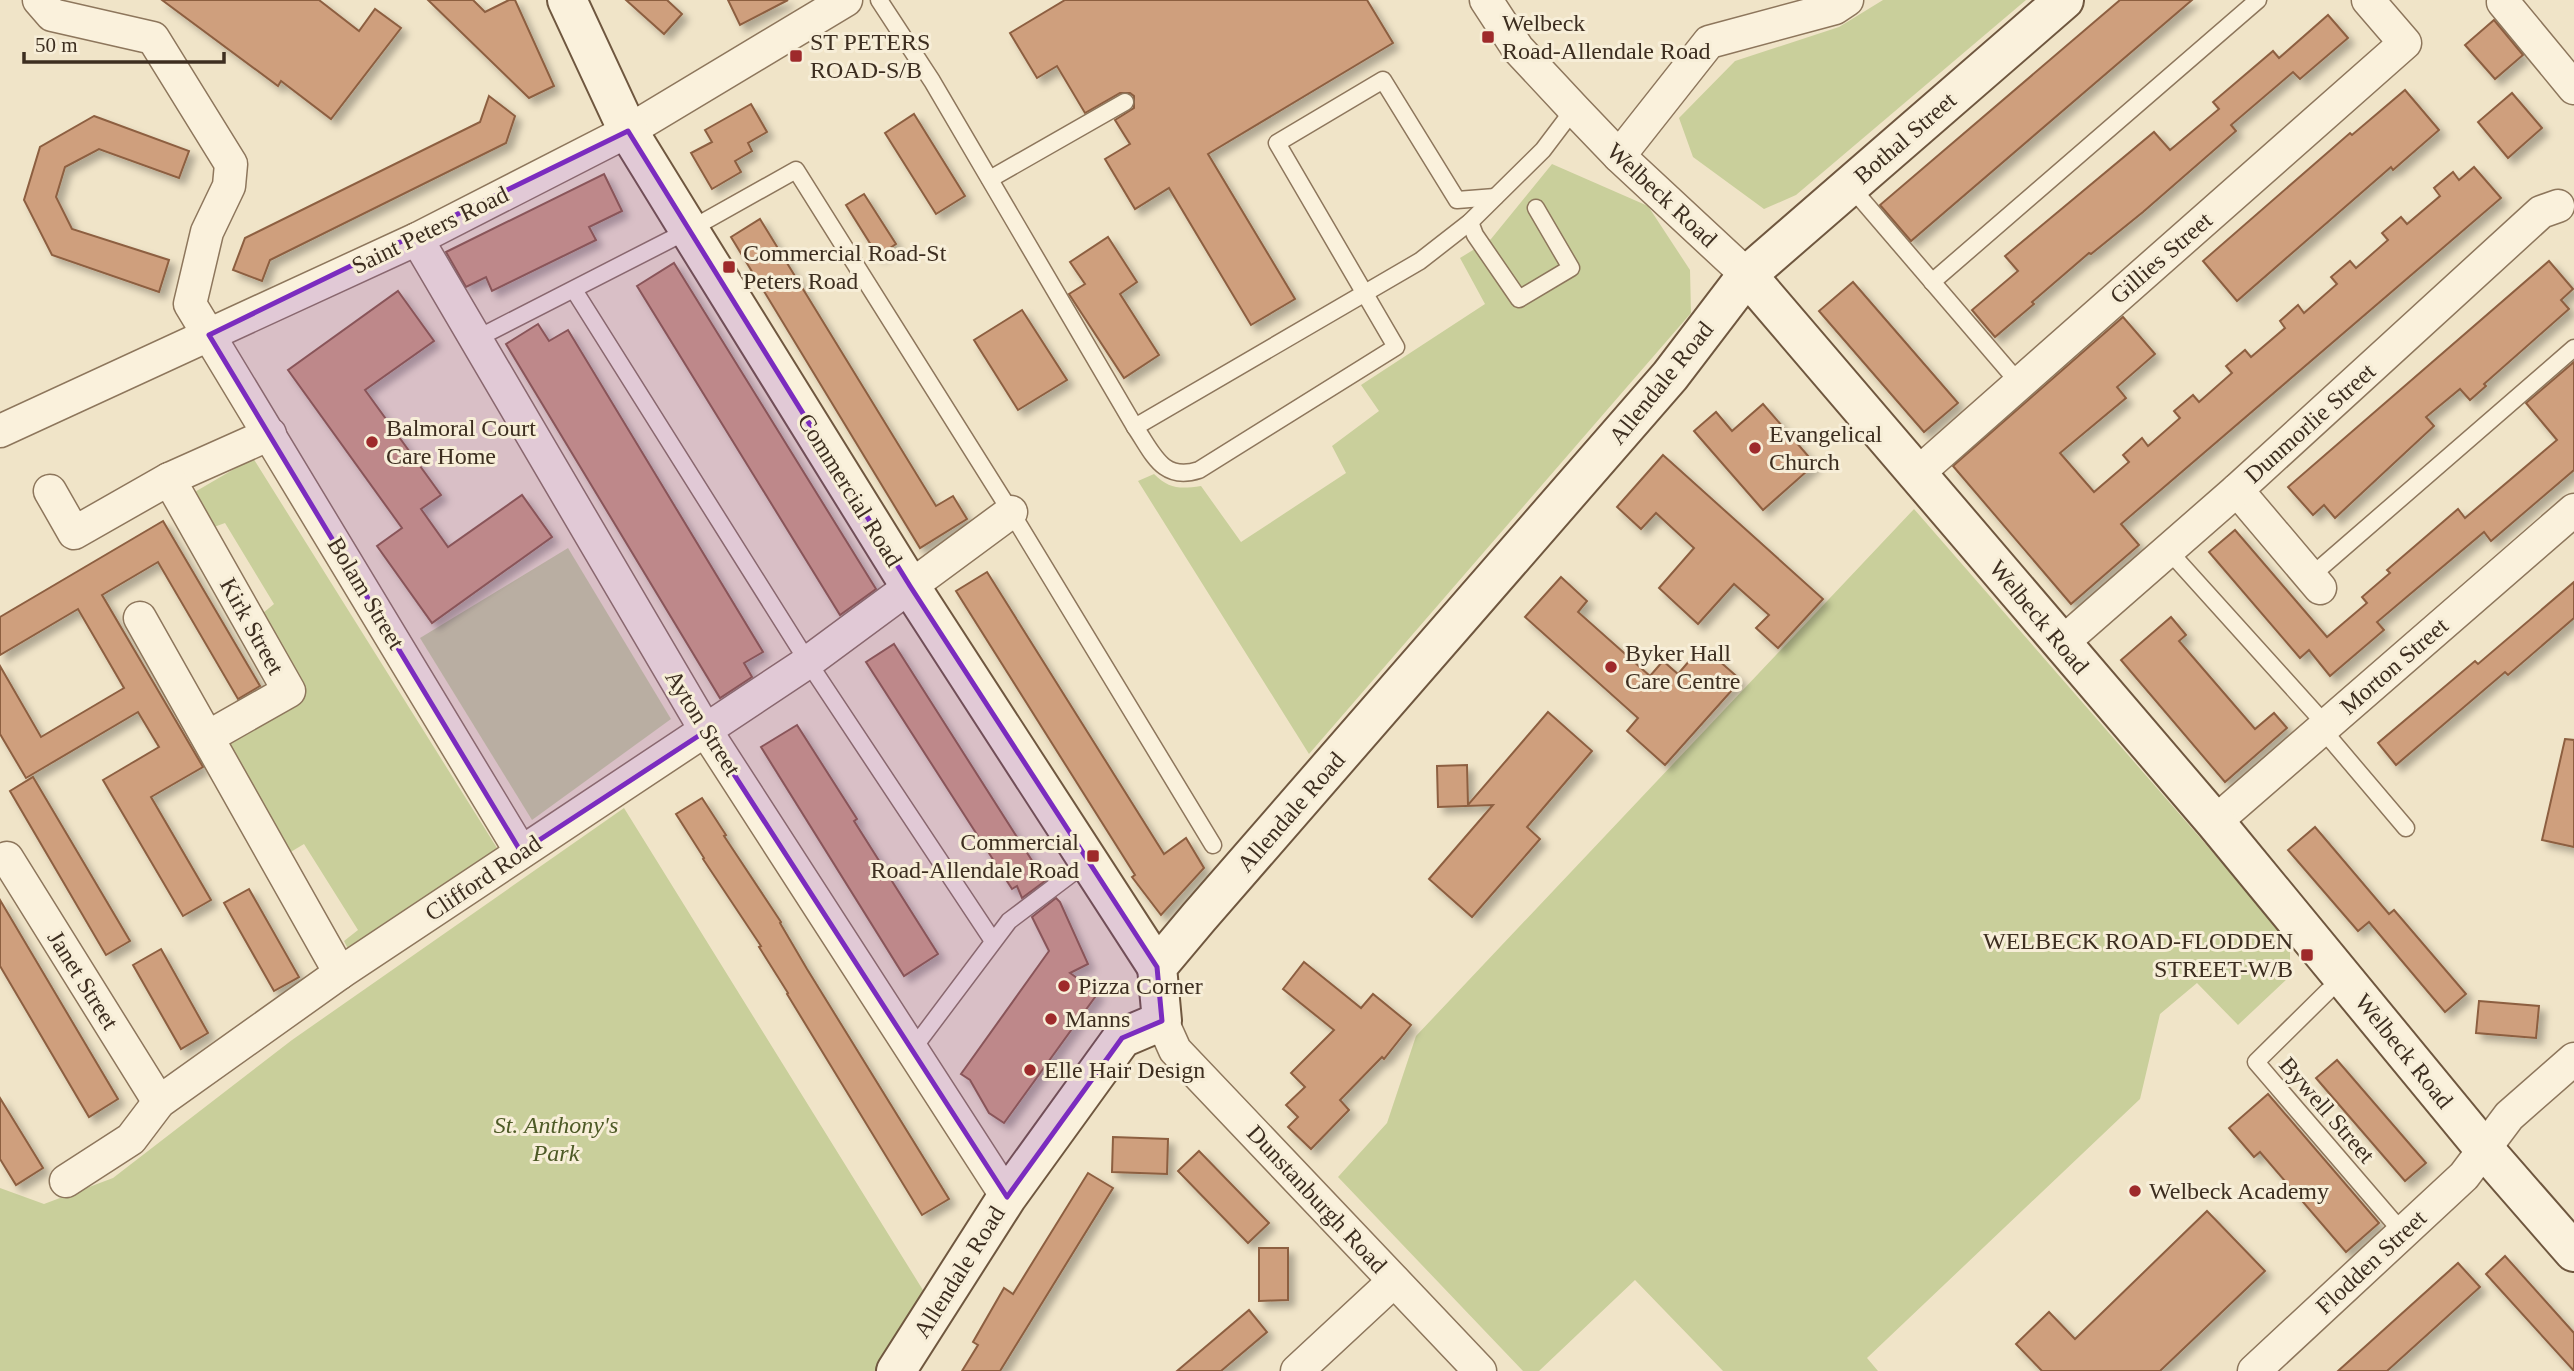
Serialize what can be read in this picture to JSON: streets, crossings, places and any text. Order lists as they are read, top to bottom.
{
  "streets": {
    "main road": [
      "Bothal Street",
      "Welbeck Road",
      "Allendale Road",
      "Commercial Road"
    ],
    "street": [
      "Saint Peters Road",
      "Gillies Street",
      "Dunmorlie Street",
      "Bolam Street",
      "Kirk Street",
      "Morton Street",
      "Ayton Street",
      "Clifford Road",
      "Janet Street",
      "Dunstanburgh Road",
      "Flodden Street"
    ],
    "lane": ["Bywell Street"]
  },
  "crossings": [
    ["Bothal Street", "Welbeck Road"],
    ["Bothal Street", "Allendale Road"],
    ["Welbeck Road", "Gillies Street"],
    ["Welbeck Road", "Allendale Road"],
    ["Welbeck Road", "Dunmorlie Street"],
    ["Welbeck Road", "Morton Street"],
    ["Welbeck Road", "Flodden Street"],
    ["Saint Peters Road", "Commercial Road"],
    ["Saint Peters Road", "Bolam Street"],
    ["Saint Peters Road", "Ayton Street"],
    ["Allendale Road", "Commercial Road"],
    ["Allendale Road", "Ayton Street"],
    ["Allendale Road", "Dunstanburgh Road"],
    ["Commercial Road", "Clifford Road"],
    ["Bolam Street", "Clifford Road"],
    ["Ayton Street", "Clifford Road"],
    ["Clifford Road", "Janet Street"],
    ["Bywell Street", "Flodden Street"]
  ],
  "parks": ["St. Anthony's Park"],
  "places": {
    "transit": [
      "Welbeck Road-Allendale Road",
      "ST PETERS ROAD-S/B",
      "Commercial Road-St Peters Road",
      "Commercial Road-Allendale Road",
      "WELBECK ROAD-FLODDEN STREET-W/B"
    ],
    "other": [
      "Balmoral Court Care Home",
      "Evangelical Church",
      "Byker Hall Care Centre",
      "Pizza Corner",
      "Manns",
      "Elle Hair Design",
      "Welbeck Academy"
    ]
  },
  "scale_bar": "50 m"
}
